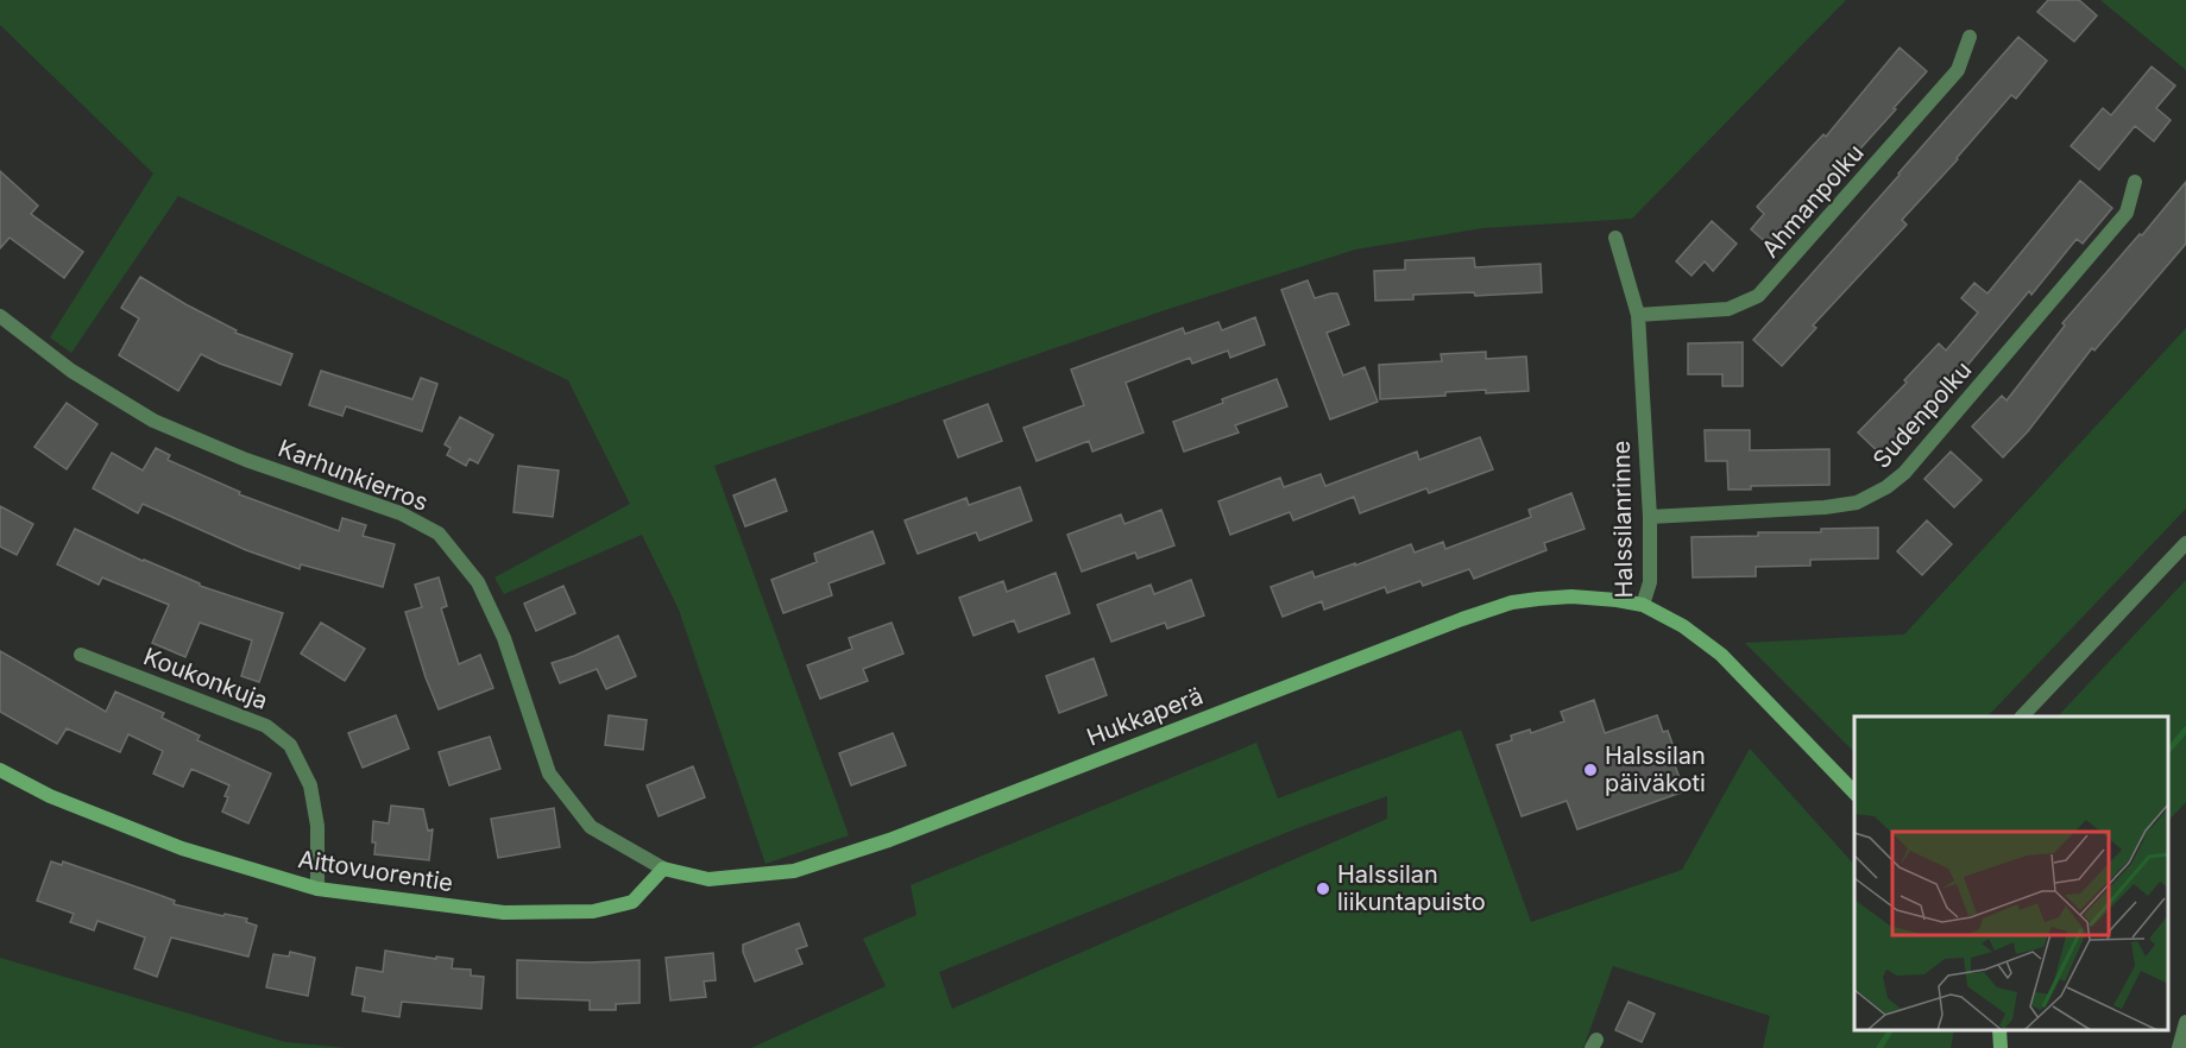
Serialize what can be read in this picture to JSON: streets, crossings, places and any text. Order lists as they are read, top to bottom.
{
  "streets": {
    "street": [
      "Ahmanpolku",
      "Sudenpolku",
      "Karhunkierros",
      "Halssilanrinne",
      "Koukonkuja",
      "Hukkaperä",
      "Aittovuorentie"
    ]
  },
  "crossings": [
    ["Ahmanpolku", "Halssilanrinne"],
    ["Sudenpolku", "Halssilanrinne"],
    ["Karhunkierros", "Hukkaperä"],
    ["Karhunkierros", "Aittovuorentie"],
    ["Halssilanrinne", "Hukkaperä"],
    ["Koukonkuja", "Aittovuorentie"],
    ["Hukkaperä", "Aittovuorentie"]
  ],
  "places": ["Halssilan päiväkoti", "Halssilan liikuntapuisto"]
}
